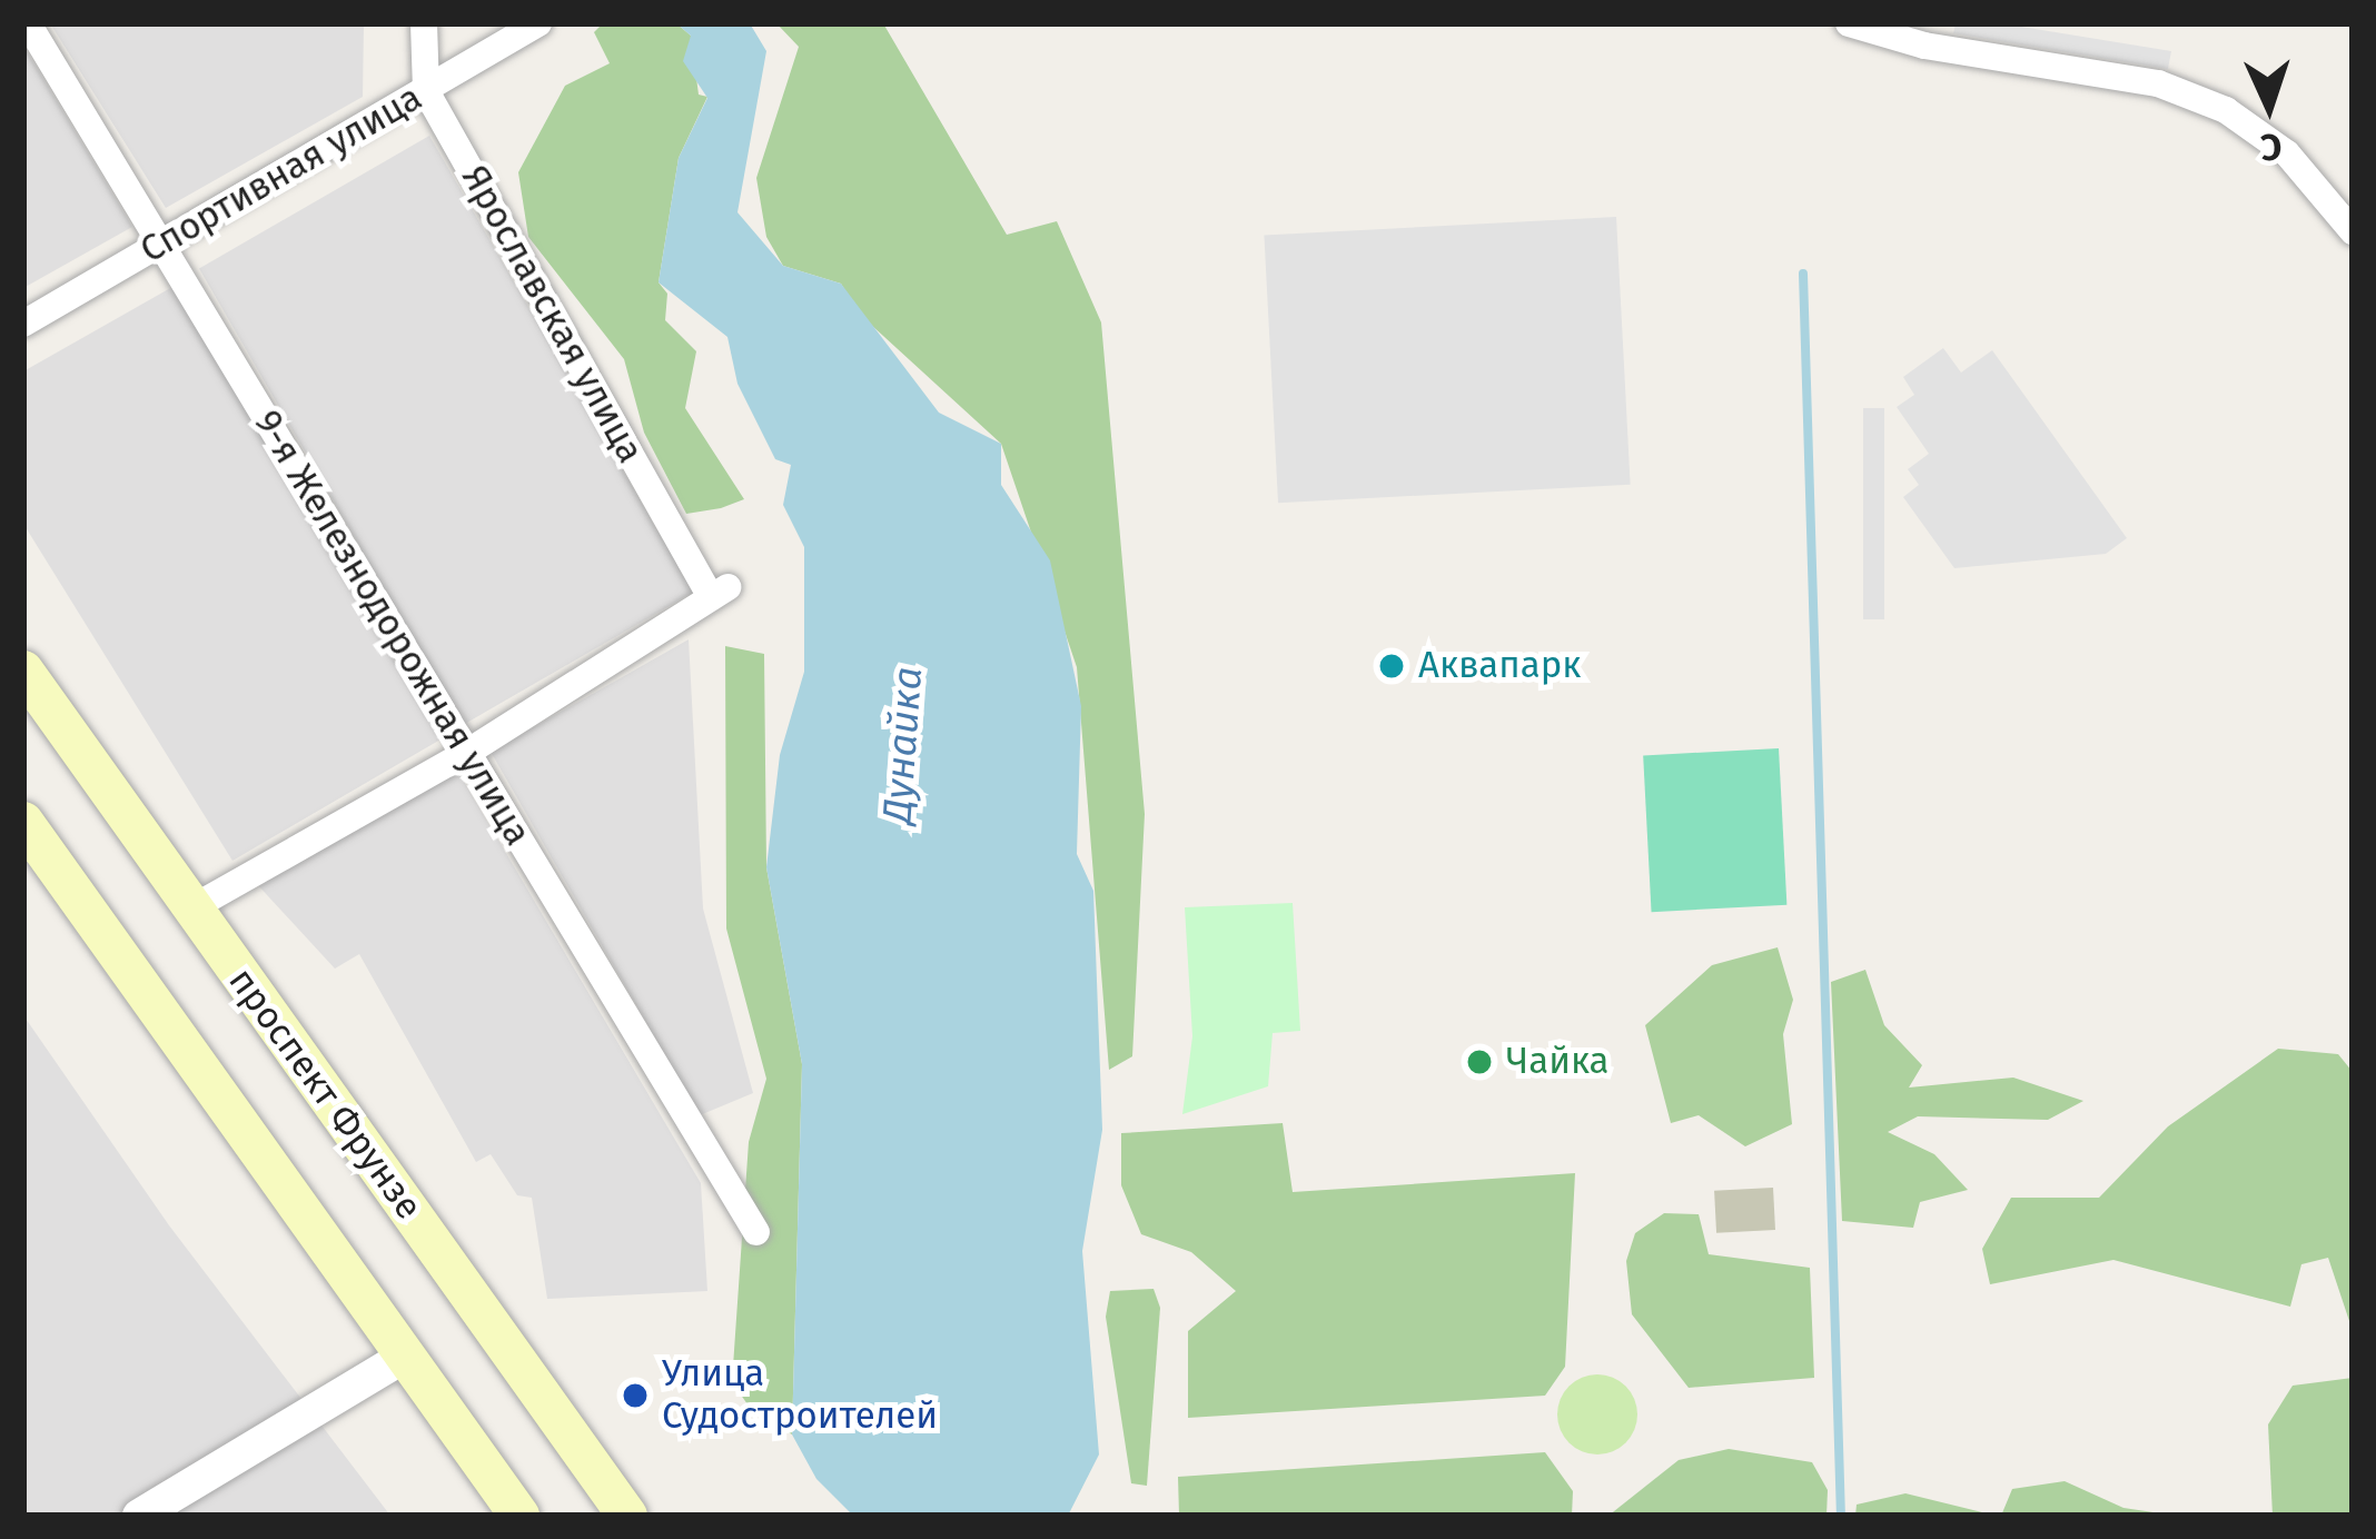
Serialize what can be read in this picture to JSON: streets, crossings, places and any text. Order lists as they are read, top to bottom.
{
  "streets": {
    "main road": ["проспект Фрунзе"],
    "street": ["Спортивная улица", "Ярославская улица", "9-я Железнодорожная улица"]
  },
  "crossings": [
    ["Спортивная улица", "Ярославская улица"],
    ["Спортивная улица", "9-я Железнодорожная улица"],
    ["Ярославская улица", "9-я Железнодорожная улица"]
  ],
  "water": ["Дунайка"],
  "places": ["Аквапарк", "Чайка", "Улица Судостроителей"],
  "north": "bottom"
}
